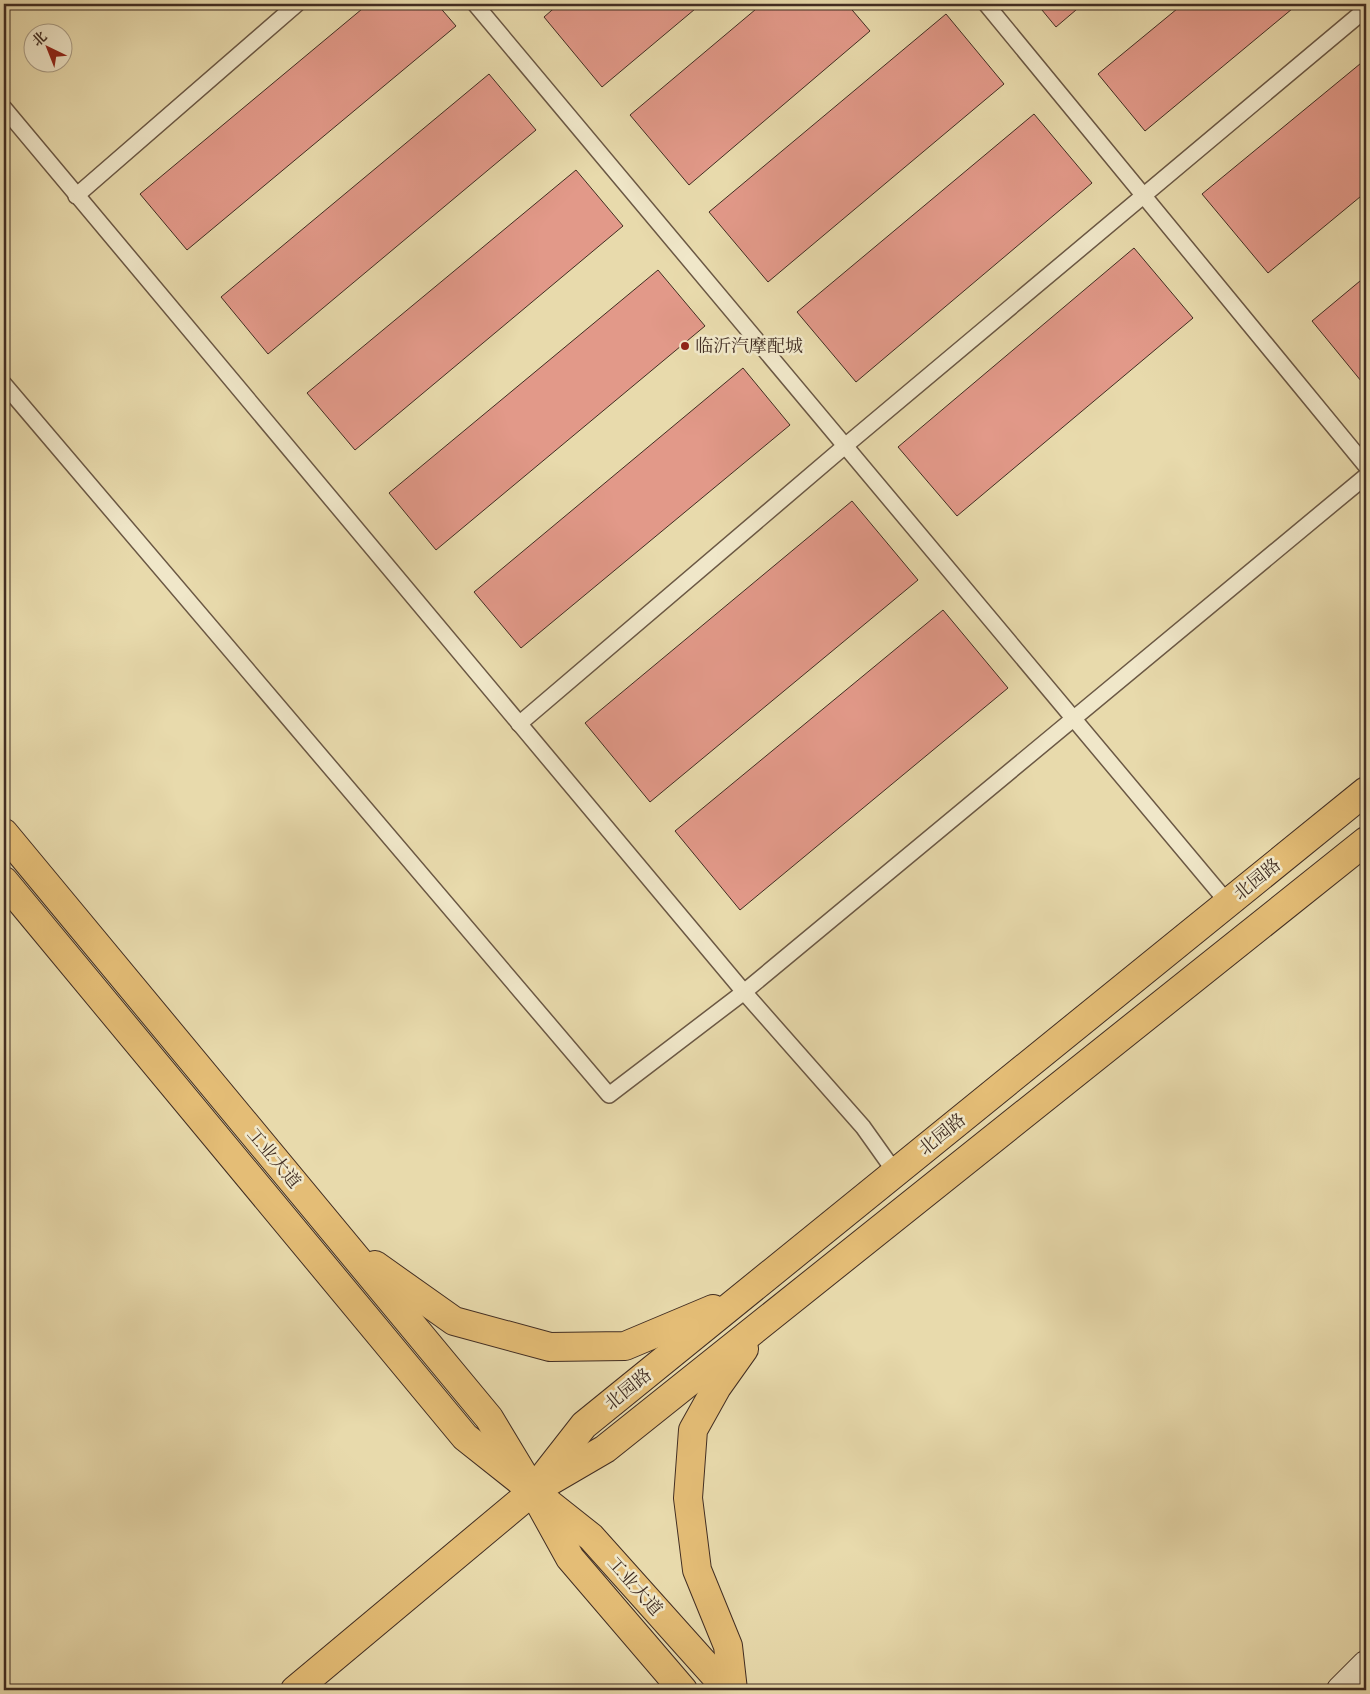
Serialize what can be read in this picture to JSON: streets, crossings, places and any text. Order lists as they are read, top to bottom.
{
  "streets": {
    "main road": ["北园路", "工业大道"]
  },
  "crossings": [
    ["北园路", "工业大道"]
  ],
  "places": ["临沂汽摩配城"],
  "north": "top left"
}
